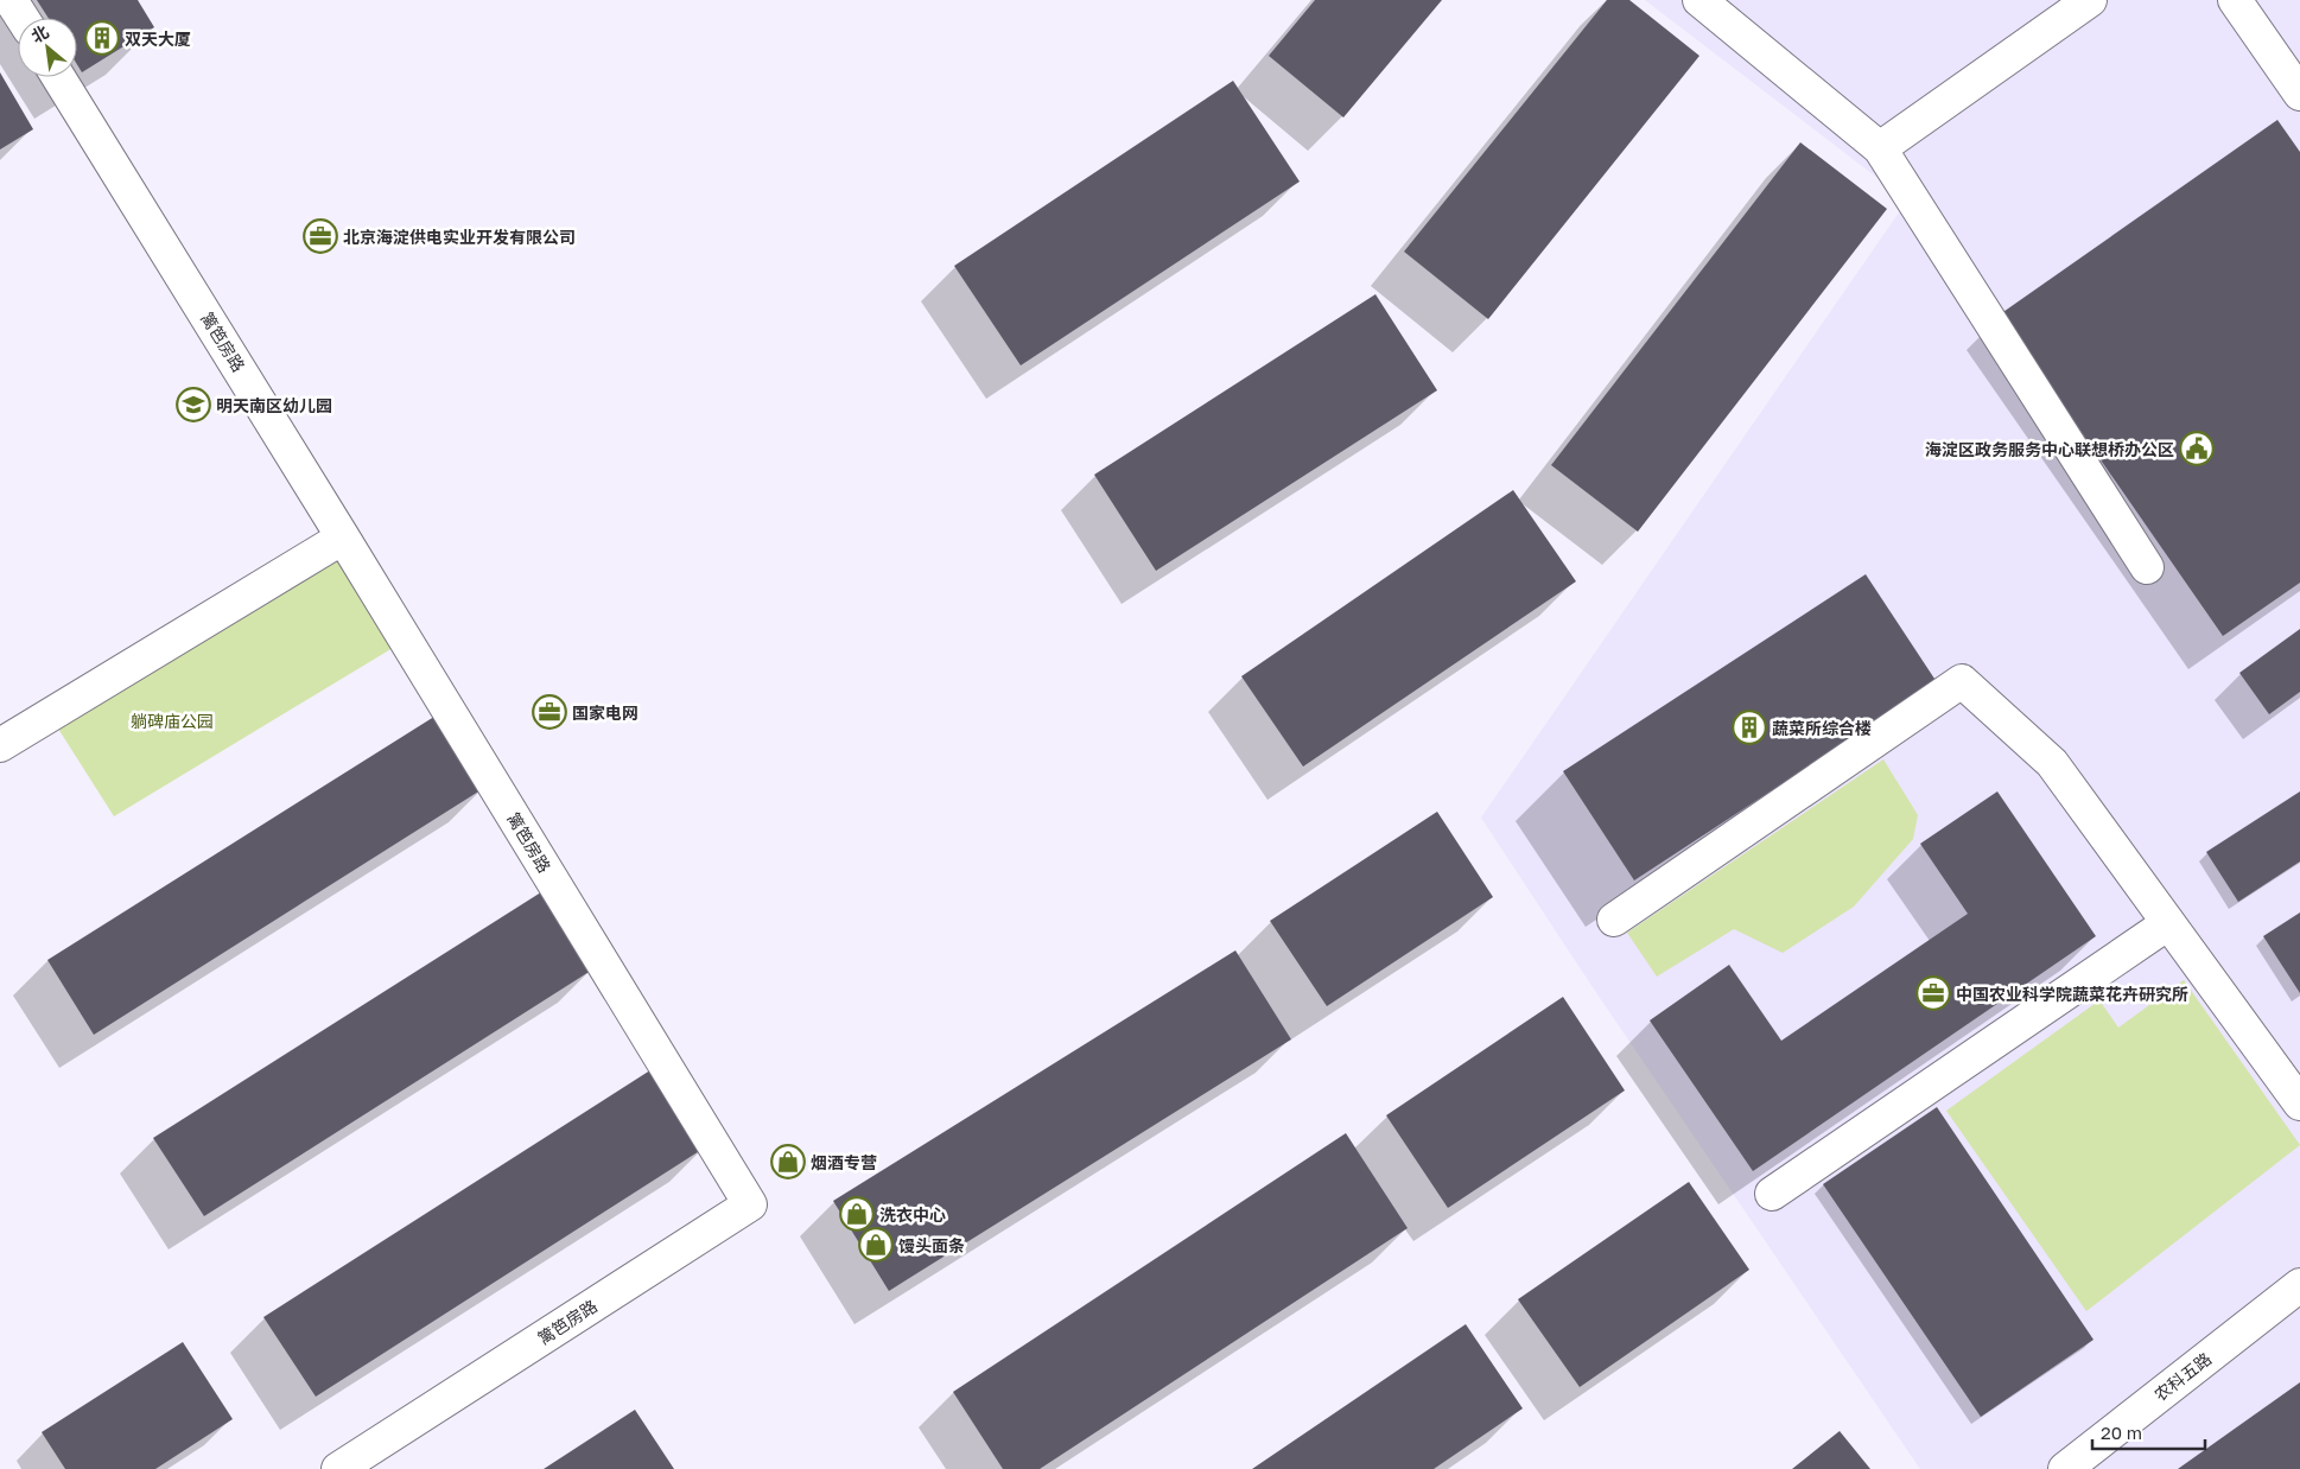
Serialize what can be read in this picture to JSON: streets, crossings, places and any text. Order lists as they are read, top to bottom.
{
  "streets": {
    "street": ["篱笆房路", "农科五路"]
  },
  "parks": ["躺碑庙公园"],
  "places": {
    "building": ["双天大厦", "蔬菜所综合楼"],
    "office": ["北京海淀供电实业开发有限公司", "国家电网", "中国农业科学院蔬菜花卉研究所"],
    "school or university": ["明天南区幼儿园"],
    "public building": ["海淀区政务服务中心联想桥办公区"],
    "shop": ["烟酒专营", "洗衣中心", "馒头面条"]
  },
  "scale_bar": "20 m",
  "north": "top left"
}
